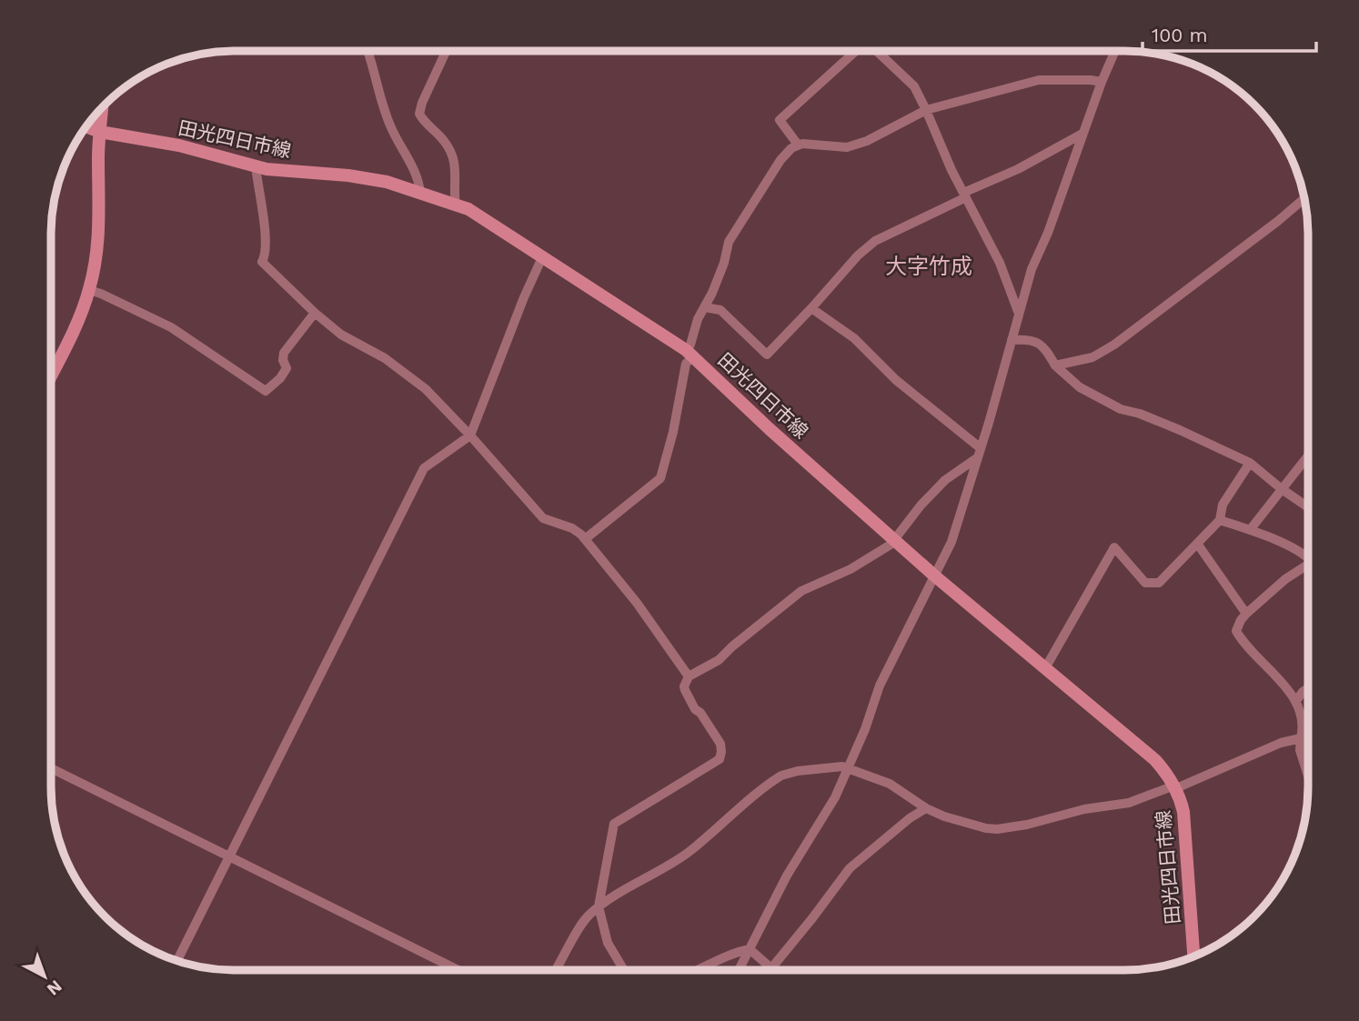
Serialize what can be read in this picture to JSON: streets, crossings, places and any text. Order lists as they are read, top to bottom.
{
  "streets": {
    "main road": ["田光四日市線"]
  },
  "districts": ["大字竹成"],
  "scale_bar": "100 m",
  "north": "bottom right"
}
